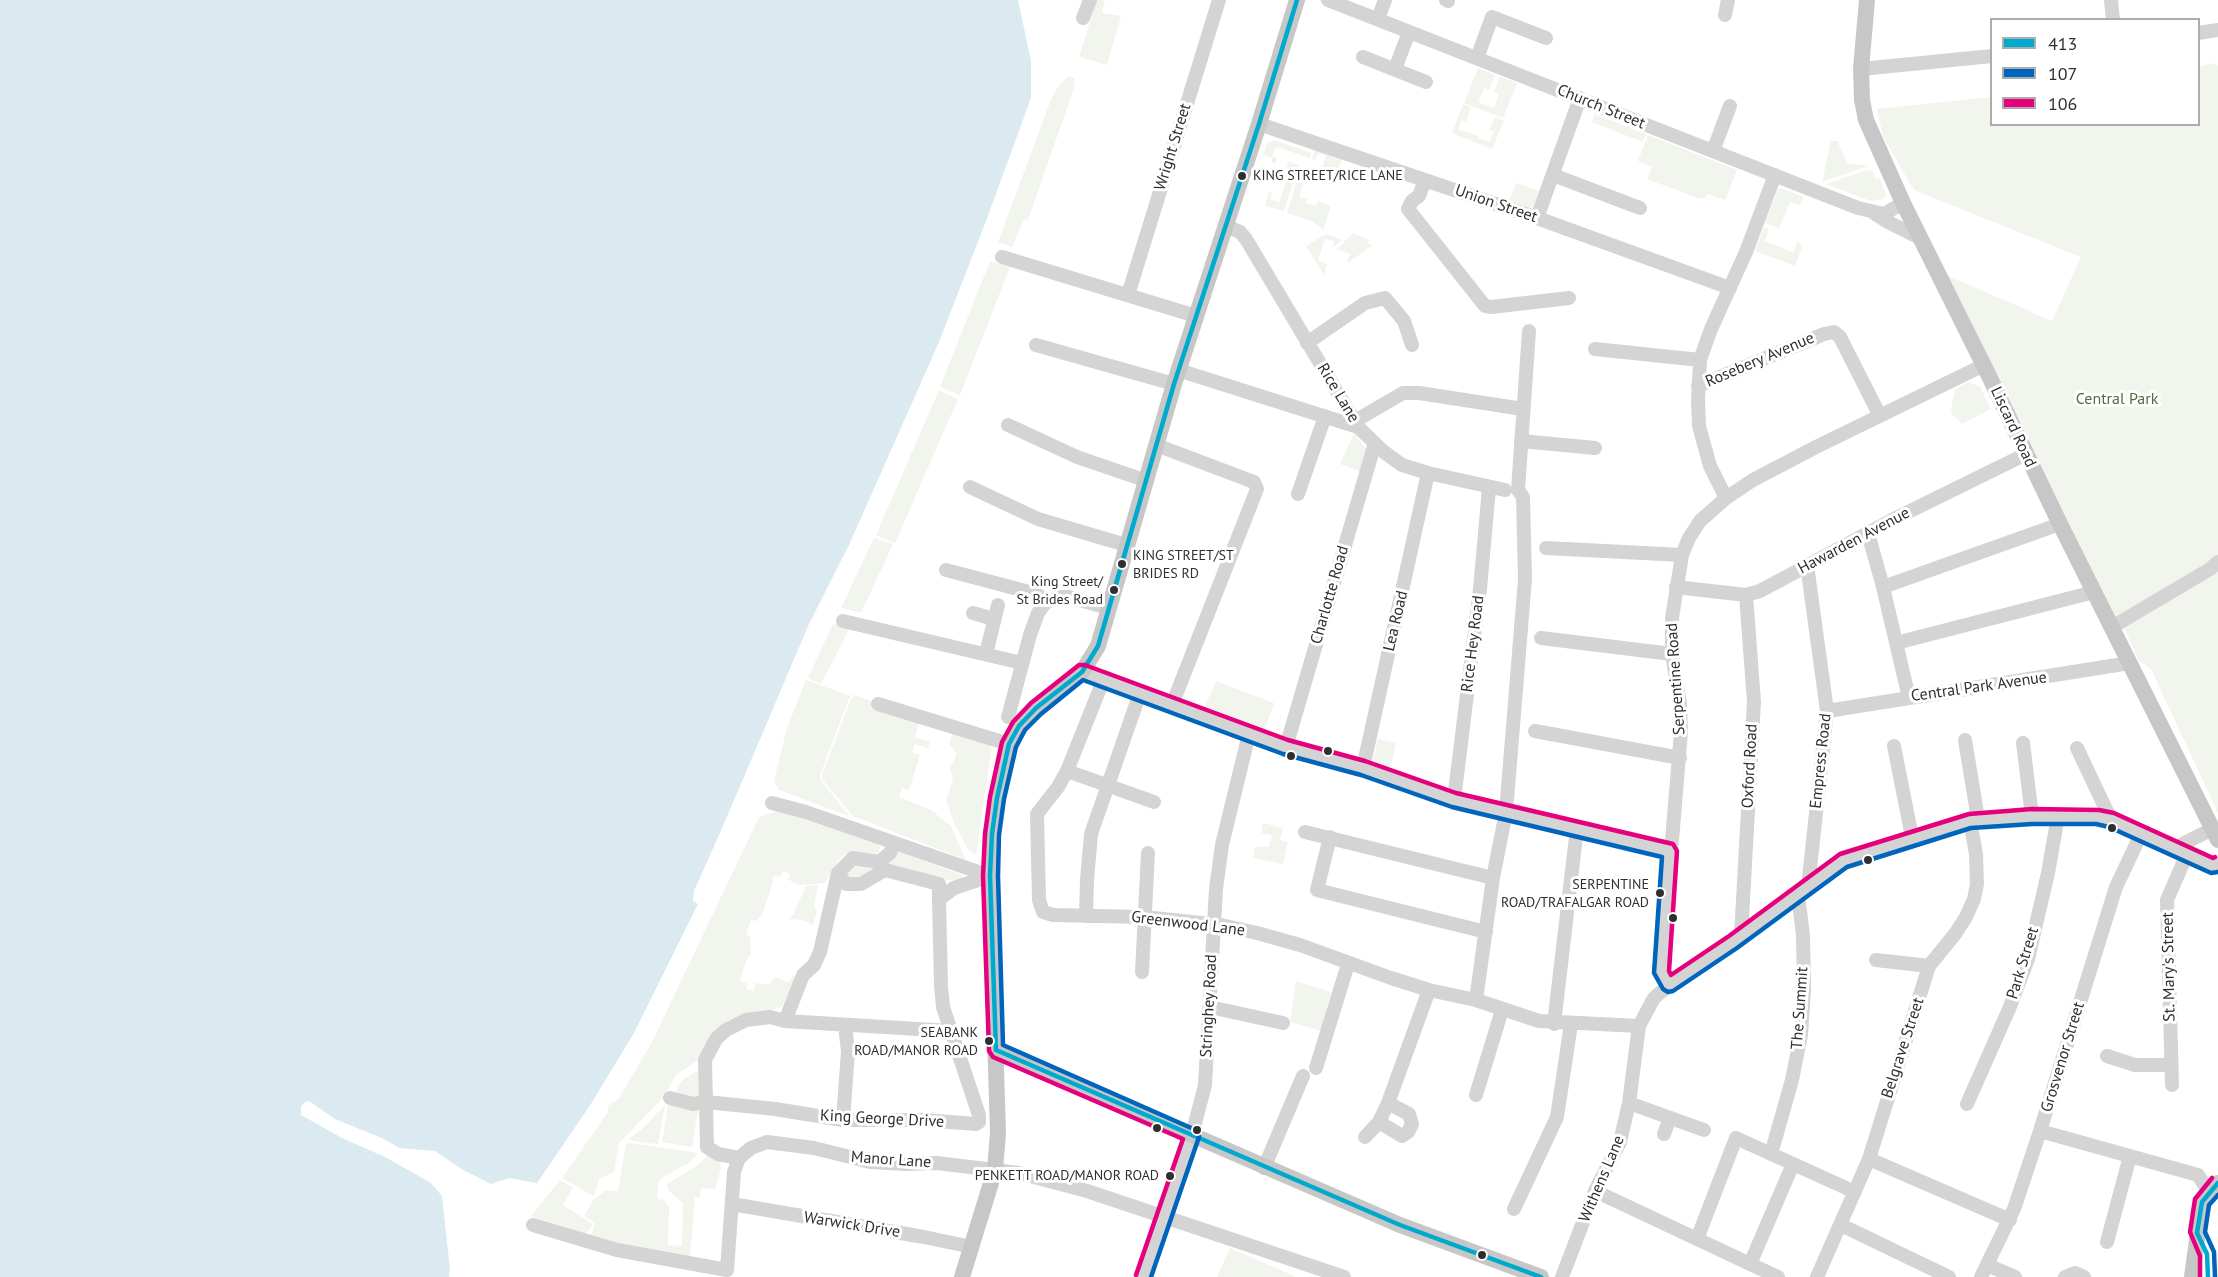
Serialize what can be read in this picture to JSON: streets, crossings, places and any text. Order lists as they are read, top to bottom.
{
  "streets": {
    "main road": ["Liscard Road"],
    "street": [
      "Church Street",
      "Wright Street",
      "Union Street",
      "Rosebery Avenue",
      "Rice Lane",
      "Hawarden Avenue",
      "Charlotte Road",
      "Lea Road",
      "Rice Hey Road",
      "Serpentine Road",
      "Central Park Avenue",
      "Empress Road",
      "Oxford Road",
      "Greenwood Lane",
      "Park Street",
      "St. Mary's Street",
      "Stringhey Road",
      "The Summit",
      "Belgrave Street",
      "Grosvenor Street",
      "King George Drive",
      "Manor Lane",
      "Withens Lane",
      "Warwick Drive"
    ]
  },
  "crossings": [
    ["Church Street", "Liscard Road"],
    ["Rosebery Avenue", "Serpentine Road"],
    ["Rice Lane", "Charlotte Road"],
    ["Rice Lane", "Lea Road"],
    ["Rice Lane", "Rice Hey Road"],
    ["Liscard Road", "Hawarden Avenue"],
    ["Liscard Road", "Serpentine Road"],
    ["Liscard Road", "Central Park Avenue"],
    ["Hawarden Avenue", "Serpentine Road"],
    ["Hawarden Avenue", "Empress Road"],
    ["Hawarden Avenue", "Oxford Road"],
    ["Serpentine Road", "Withens Lane"],
    ["Central Park Avenue", "Empress Road"],
    ["Empress Road", "The Summit"],
    ["Empress Road", "Withens Lane"],
    ["Oxford Road", "Withens Lane"],
    ["Greenwood Lane", "Stringhey Road"],
    ["Greenwood Lane", "Withens Lane"],
    ["Park Street", "Withens Lane"],
    ["St. Mary's Street", "Withens Lane"],
    ["Stringhey Road", "Manor Lane"],
    ["The Summit", "Withens Lane"],
    ["Belgrave Street", "Withens Lane"],
    ["Grosvenor Street", "Withens Lane"]
  ],
  "parks": ["Central Park"],
  "places": [
    "KING STREET/RICE LANE",
    "KING STREET/ST BRIDES RD",
    "King Street/ St Brides Road",
    "SERPENTINE ROAD/TRAFALGAR ROAD",
    "SEABANK ROAD/MANOR ROAD",
    "PENKETT ROAD/MANOR ROAD"
  ],
  "lines": ["transit line 413", "transit line 106", "transit line 107"],
  "legend": ["413", "107", "106"]
}
